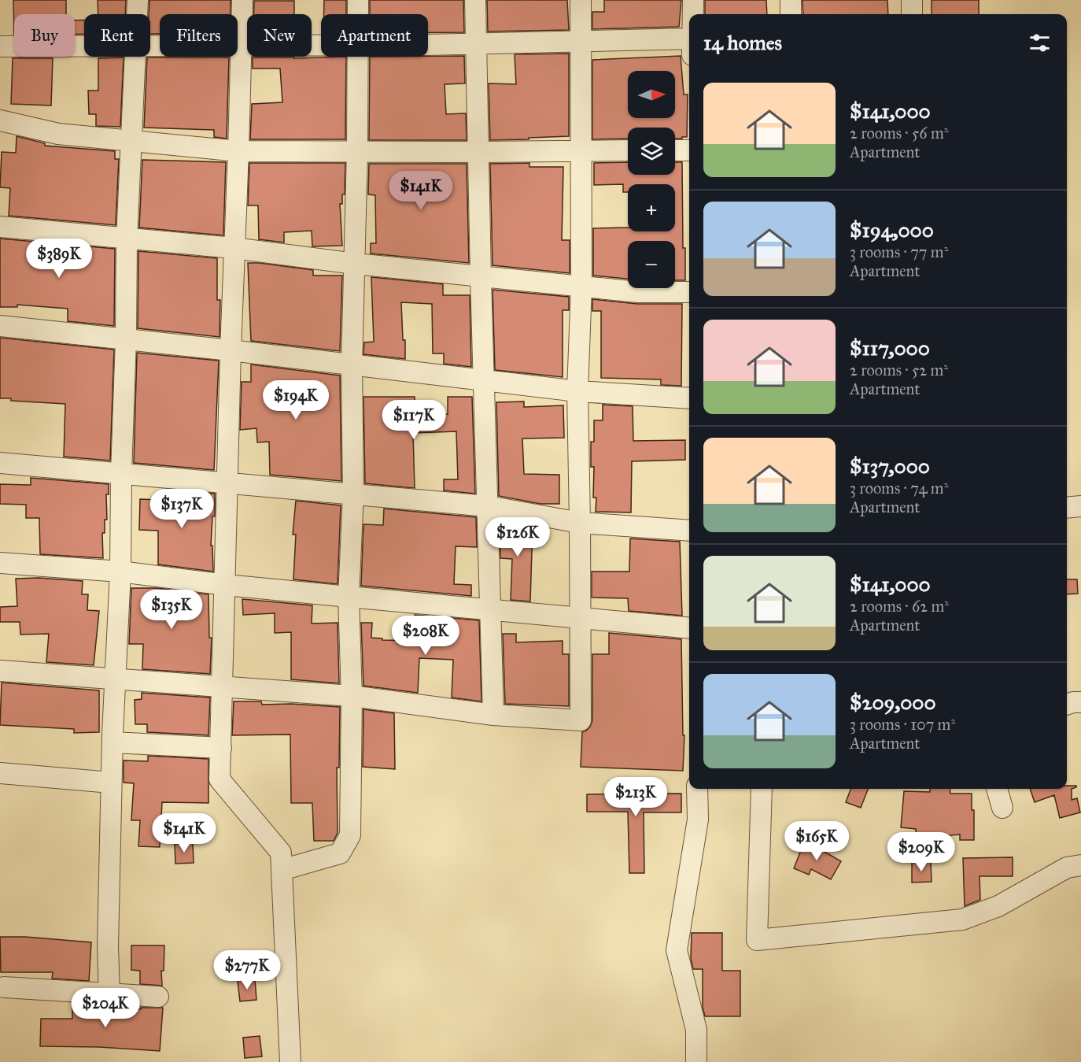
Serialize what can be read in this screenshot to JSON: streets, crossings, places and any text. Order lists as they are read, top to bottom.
{
  "north": "right",
  "page": {
    "chip": [
      "Buy",
      "Rent",
      "Filters",
      "New",
      "Apartment"
    ],
    "heading": "14 homes",
    "map_buttons": ["+", "−"],
    "list": [
      {
        "name": "$141,000",
        "note": "2 rooms · 56 m² · Apartment"
      },
      {
        "name": "$194,000",
        "note": "3 rooms · 77 m² · Apartment"
      },
      {
        "name": "$117,000",
        "note": "2 rooms · 52 m² · Apartment"
      },
      {
        "name": "$137,000",
        "note": "3 rooms · 74 m² · Apartment"
      },
      {
        "name": "$141,000",
        "note": "2 rooms · 62 m² · Apartment"
      },
      {
        "name": "$209,000",
        "note": "3 rooms · 107 m² · Apartment"
      }
    ],
    "price": [
      "$141K",
      "$389K",
      "$194K",
      "$117K",
      "$137K",
      "$126K",
      "$135K",
      "$208K",
      "$213K",
      "$141K",
      "$165K",
      "$209K",
      "$277K",
      "$204K"
    ]
  }
}
